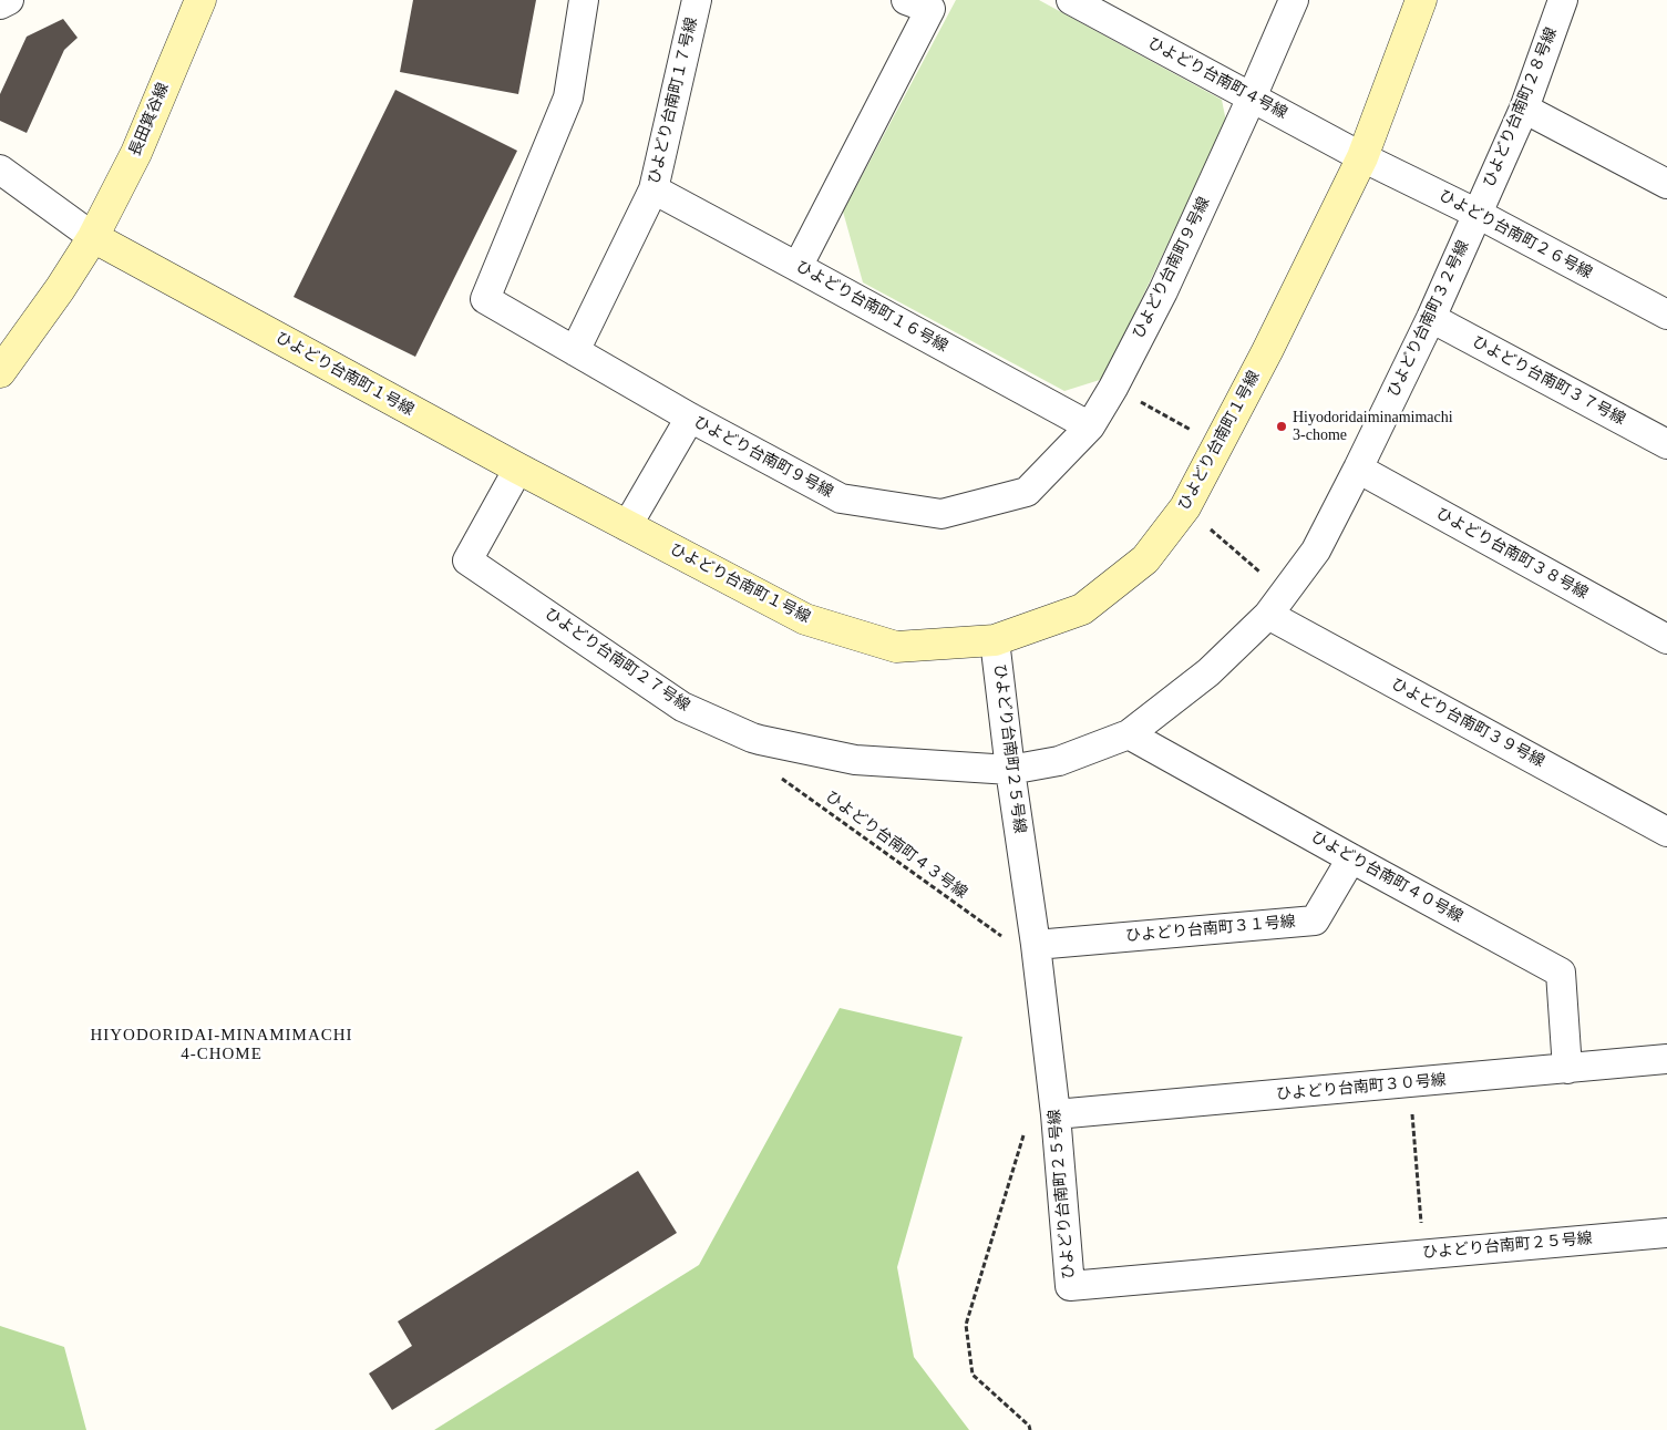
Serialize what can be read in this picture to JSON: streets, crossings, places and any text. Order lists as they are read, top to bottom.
{
  "streets": {
    "street": [
      "ひよどり台南町４号線",
      "ひよどり台南町１７号線",
      "ひよどり台南町２８号線",
      "長田箕谷線",
      "ひよどり台南町２６号線",
      "ひよどり台南町９号線",
      "ひよどり台南町１６号線",
      "ひよどり台南町３２号線",
      "ひよどり台南町１号線",
      "ひよどり台南町３７号線",
      "ひよどり台南町３８号線",
      "ひよどり台南町２７号線",
      "ひよどり台南町３９号線",
      "ひよどり台南町２５号線",
      "ひよどり台南町４０号線",
      "ひよどり台南町３１号線",
      "ひよどり台南町３０号線"
    ],
    "path": ["ひよどり台南町４３号線"]
  },
  "crossings": [
    ["ひよどり台南町４号線", "ひよどり台南町２６号線"],
    ["ひよどり台南町４号線", "ひよどり台南町９号線"],
    ["ひよどり台南町４号線", "ひよどり台南町１号線"],
    ["ひよどり台南町１７号線", "ひよどり台南町９号線"],
    ["ひよどり台南町１７号線", "ひよどり台南町１６号線"],
    ["ひよどり台南町２８号線", "ひよどり台南町２６号線"],
    ["ひよどり台南町２８号線", "ひよどり台南町３２号線"],
    ["長田箕谷線", "ひよどり台南町１号線"],
    ["ひよどり台南町２６号線", "ひよどり台南町３２号線"],
    ["ひよどり台南町２６号線", "ひよどり台南町１号線"],
    ["ひよどり台南町９号線", "ひよどり台南町１６号線"],
    ["ひよどり台南町３２号線", "ひよどり台南町３７号線"],
    ["ひよどり台南町３２号線", "ひよどり台南町３８号線"],
    ["ひよどり台南町３２号線", "ひよどり台南町２７号線"],
    ["ひよどり台南町３２号線", "ひよどり台南町３９号線"],
    ["ひよどり台南町３２号線", "ひよどり台南町２５号線"],
    ["ひよどり台南町３２号線", "ひよどり台南町４０号線"],
    ["ひよどり台南町１号線", "ひよどり台南町２７号線"],
    ["ひよどり台南町１号線", "ひよどり台南町２５号線"],
    ["ひよどり台南町２７号線", "ひよどり台南町２５号線"],
    ["ひよどり台南町２５号線", "ひよどり台南町４３号線"],
    ["ひよどり台南町２５号線", "ひよどり台南町３１号線"],
    ["ひよどり台南町２５号線", "ひよどり台南町３０号線"],
    ["ひよどり台南町４３号線", "ひよどり台南町３１号線"],
    ["ひよどり台南町４０号線", "ひよどり台南町３１号線"],
    ["ひよどり台南町４０号線", "ひよどり台南町３０号線"]
  ],
  "districts": ["HIYODORIDAI-MINAMIMACHI 4-CHOME"],
  "places": ["Hiyodoridaiminamimachi 3-chome"]
}
